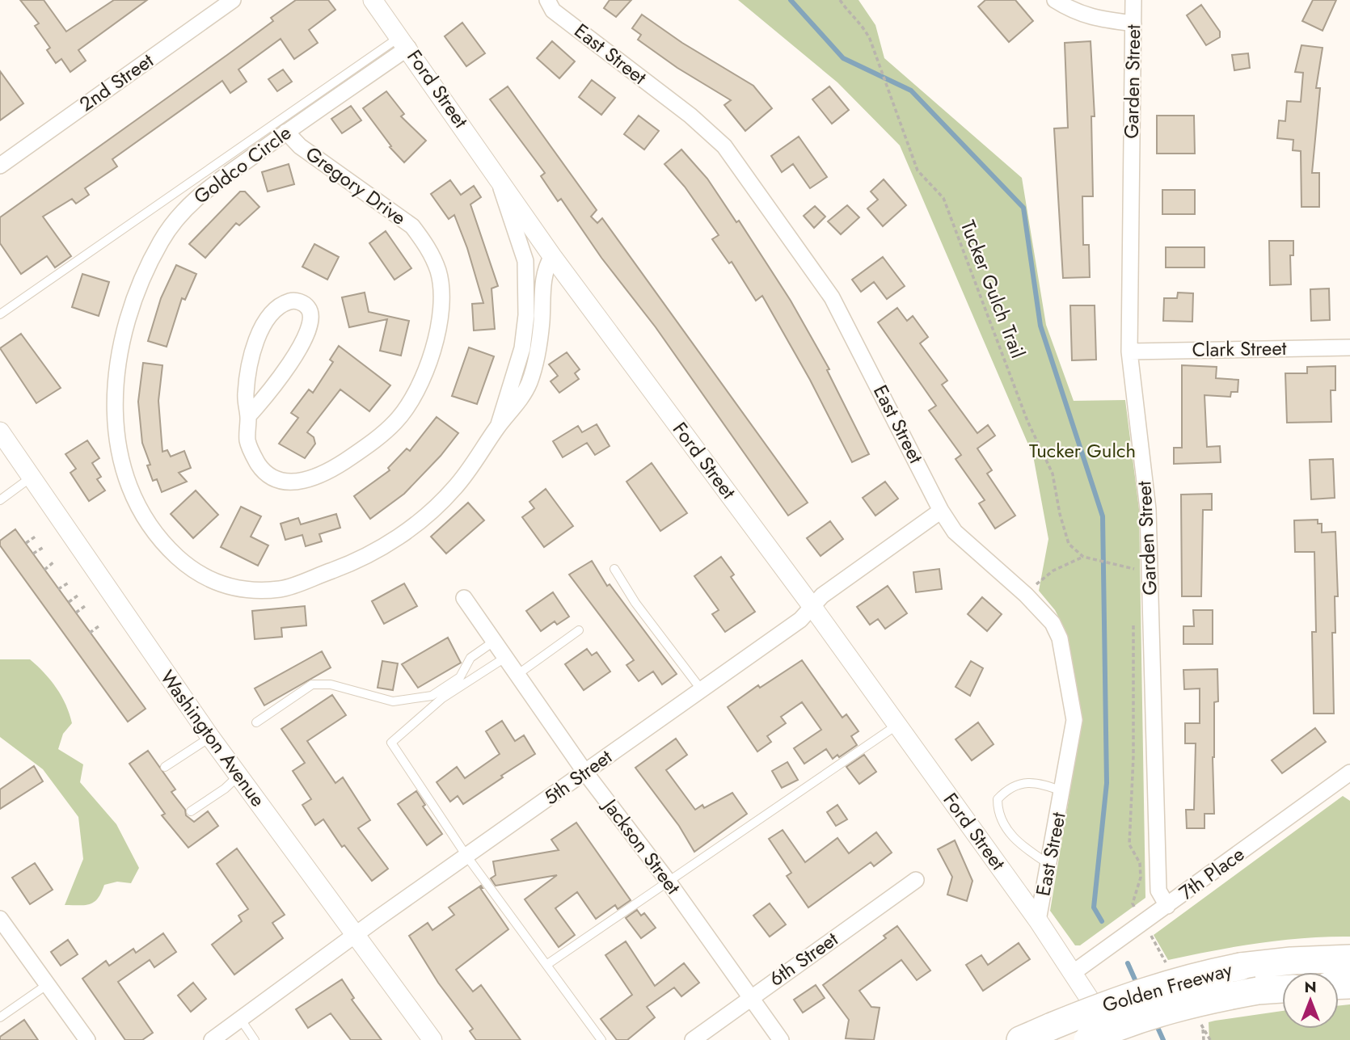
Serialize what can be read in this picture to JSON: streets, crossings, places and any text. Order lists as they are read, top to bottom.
{
  "streets": {
    "highway": ["Golden Freeway"],
    "street": [
      "East Street",
      "Garden Street",
      "2nd Street",
      "Ford Street",
      "Goldco Circle",
      "Gregory Drive",
      "Clark Street",
      "Washington Avenue",
      "5th Street",
      "Jackson Street",
      "7th Place",
      "6th Street"
    ],
    "path": ["Tucker Gulch Trail"]
  },
  "crossings": [
    ["East Street", "Ford Street"],
    ["East Street", "5th Street"],
    ["Garden Street", "Clark Street"],
    ["Garden Street", "7th Place"],
    ["Ford Street", "Goldco Circle"],
    ["Ford Street", "5th Street"],
    ["Ford Street", "7th Place"],
    ["Goldco Circle", "Gregory Drive"],
    ["Washington Avenue", "5th Street"],
    ["5th Street", "Jackson Street"],
    ["Jackson Street", "6th Street"]
  ],
  "parks": ["Tucker Gulch"],
  "north": "top"
}
